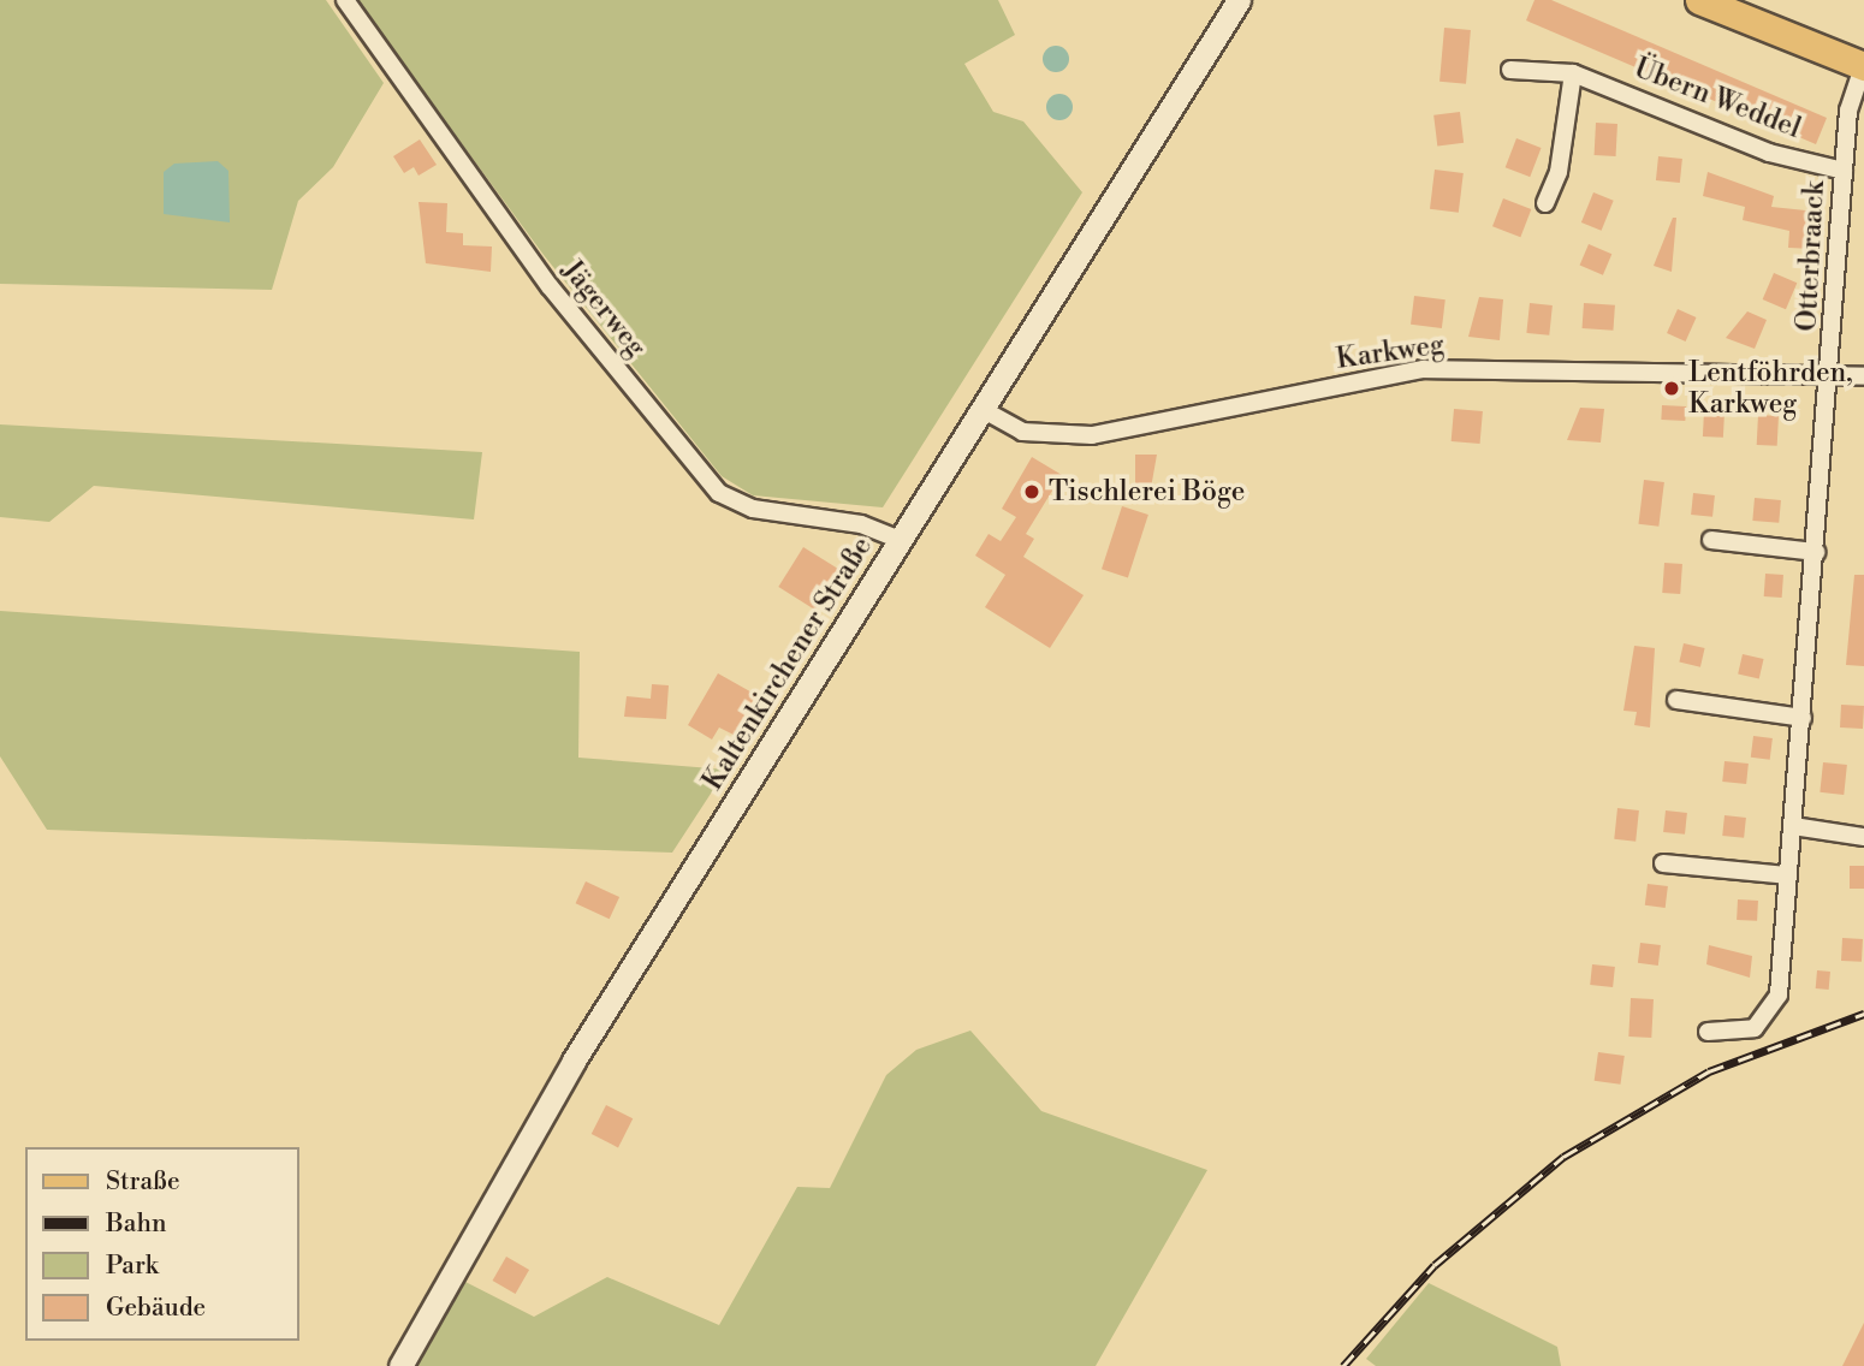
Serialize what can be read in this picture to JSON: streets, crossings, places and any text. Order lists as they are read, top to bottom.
{
  "streets": {
    "main road": ["Kaltenkirchener Straße"],
    "street": [
      "Übern Weddel",
      "Otterbraack",
      "Jägerweg",
      "Karkweg"
    ]
  },
  "crossings": [
    ["Übern Weddel", "Otterbraack"],
    ["Otterbraack", "Karkweg"],
    ["Jägerweg", "Kaltenkirchener Straße"],
    ["Karkweg", "Kaltenkirchener Straße"]
  ],
  "places": ["Lentföhrden, Karkweg", "Tischlerei Böge"],
  "legend": [
    "Straße",
    "Bahn",
    "Park",
    "Gebäude"
  ]
}
